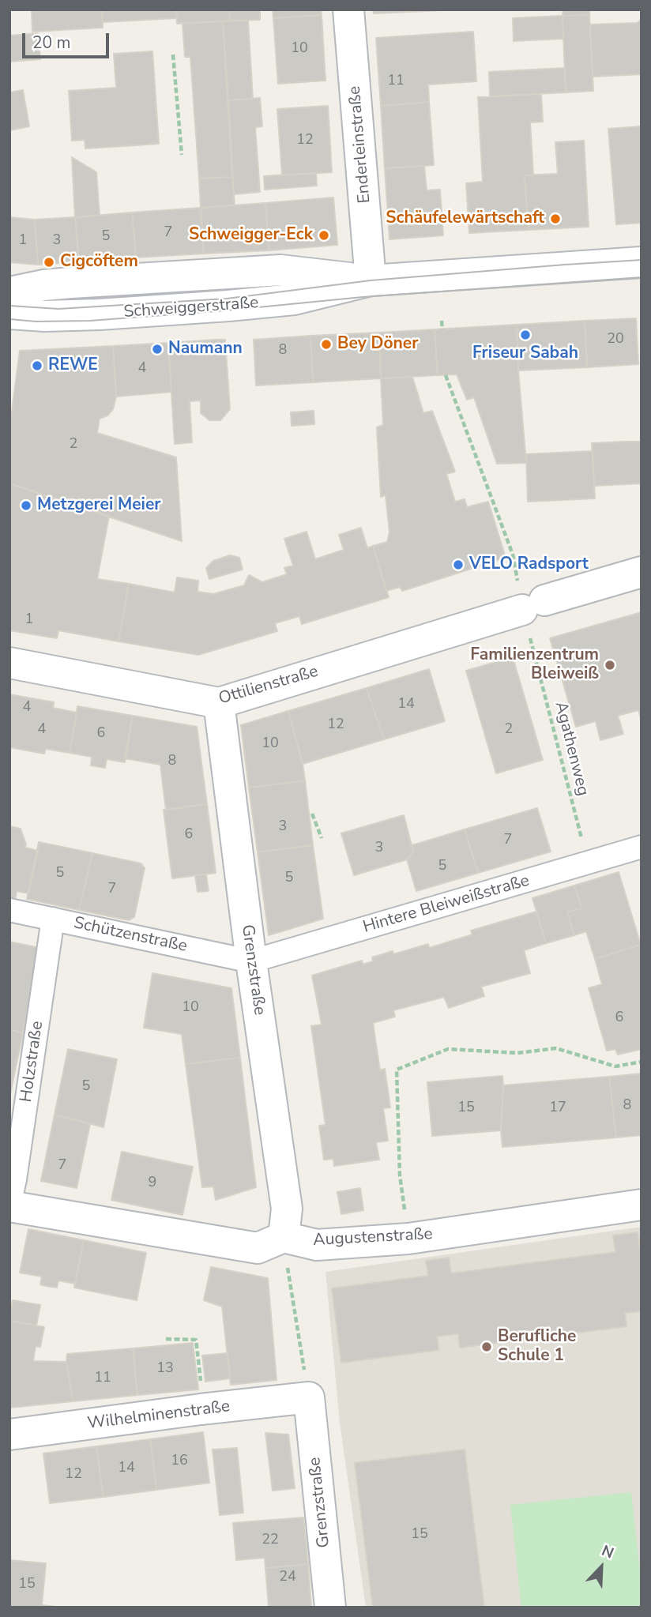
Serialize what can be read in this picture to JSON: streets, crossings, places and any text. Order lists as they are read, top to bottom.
{
  "streets": {
    "street": [
      "Enderleinstraße",
      "Schweiggerstraße",
      "Ottilienstraße",
      "Hintere Bleiweißstraße",
      "Schützenstraße",
      "Grenzstraße",
      "Holzstraße",
      "Augustenstraße",
      "Wilhelminenstraße"
    ],
    "path": ["Agathenweg"]
  },
  "crossings": [
    ["Enderleinstraße", "Schweiggerstraße"],
    ["Ottilienstraße", "Agathenweg"],
    ["Ottilienstraße", "Grenzstraße"],
    ["Agathenweg", "Hintere Bleiweißstraße"],
    ["Hintere Bleiweißstraße", "Schützenstraße"],
    ["Hintere Bleiweißstraße", "Grenzstraße"],
    ["Schützenstraße", "Grenzstraße"],
    ["Schützenstraße", "Holzstraße"],
    ["Grenzstraße", "Augustenstraße"],
    ["Grenzstraße", "Wilhelminenstraße"]
  ],
  "places": [
    "Schäufelewärtschaft",
    "Schweigger-Eck",
    "Cigcöftem",
    "Friseur Sabah",
    "Bey Döner",
    "Naumann",
    "REWE",
    "Metzgerei Meier",
    "VELO Radsport",
    "Familienzentrum Bleiweiß",
    "Berufliche Schule 1"
  ],
  "house_numbers": [
    "10",
    "11",
    "12",
    "7",
    "5",
    "1",
    "3",
    "20",
    "8",
    "4",
    "2",
    "1",
    "14",
    "4",
    "12",
    "4",
    "2",
    "6",
    "10",
    "8",
    "3",
    "6",
    "7",
    "3",
    "5",
    "5",
    "5",
    "7",
    "10",
    "6",
    "5",
    "8",
    "15",
    "17",
    "7",
    "9",
    "13",
    "11",
    "16",
    "14",
    "12",
    "15",
    "22",
    "24",
    "15"
  ],
  "scale_bar": "20 m",
  "north": "top right"
}
